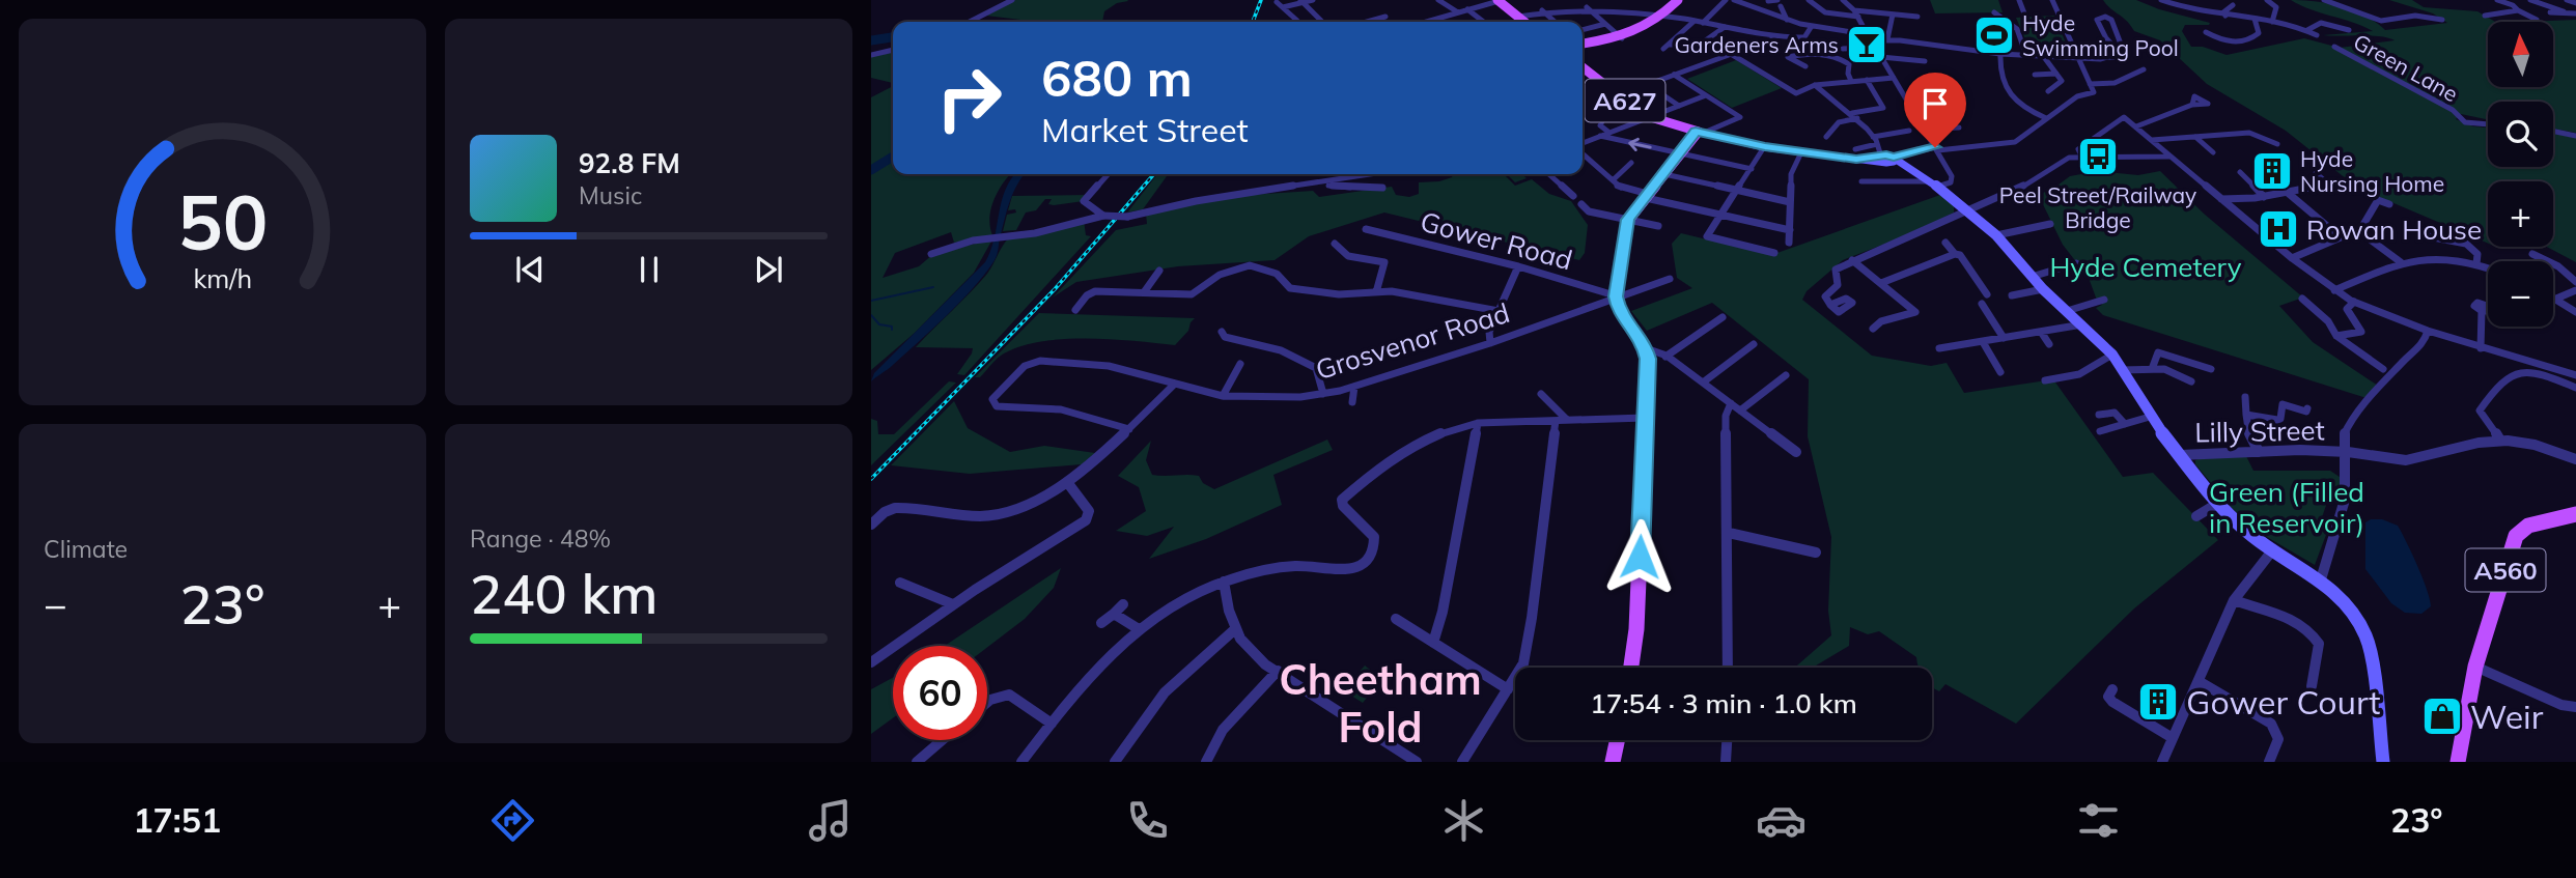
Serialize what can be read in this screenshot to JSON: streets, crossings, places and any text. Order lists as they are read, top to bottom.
{
  "streets": {
    "main road": ["A627", "A560"],
    "street": [
      "Green Lane",
      "Gower Road",
      "Grosvenor Road",
      "Lilly Street"
    ]
  },
  "crossings": [
    ["A627", "Gower Road"],
    ["A627", "Grosvenor Road"],
    ["Gower Road", "Grosvenor Road"]
  ],
  "districts": ["Cheetham Fold"],
  "parks": ["Hyde Cemetery", "Green (Filled in Reservoir)"],
  "places": {
    "sports": ["Hyde Swimming Pool"],
    "bar": ["Gardeners Arms"],
    "bus stop": ["Peel Street/Railway Bridge"],
    "building": ["Hyde Nursing Home", "Gower Court"],
    "hospital": ["Rowan House"],
    "shop": ["Weir"]
  },
  "north": "top",
  "page": {
    "map_buttons": ["+", "−"],
    "turn": ["680 m", "Market Street"],
    "song": ["92.8 FM", "Music"],
    "tile": [
      "Climate",
      ["Range · 48%", "240 km"]
    ],
    "heat": ["−", "23°", "+"],
    "limit": "60",
    "trip": "17:54 · 3 min · 1.0 km",
    "tabs": ["17:51", "23°"],
    "gauge": ["50", "km/h"]
  }
}
